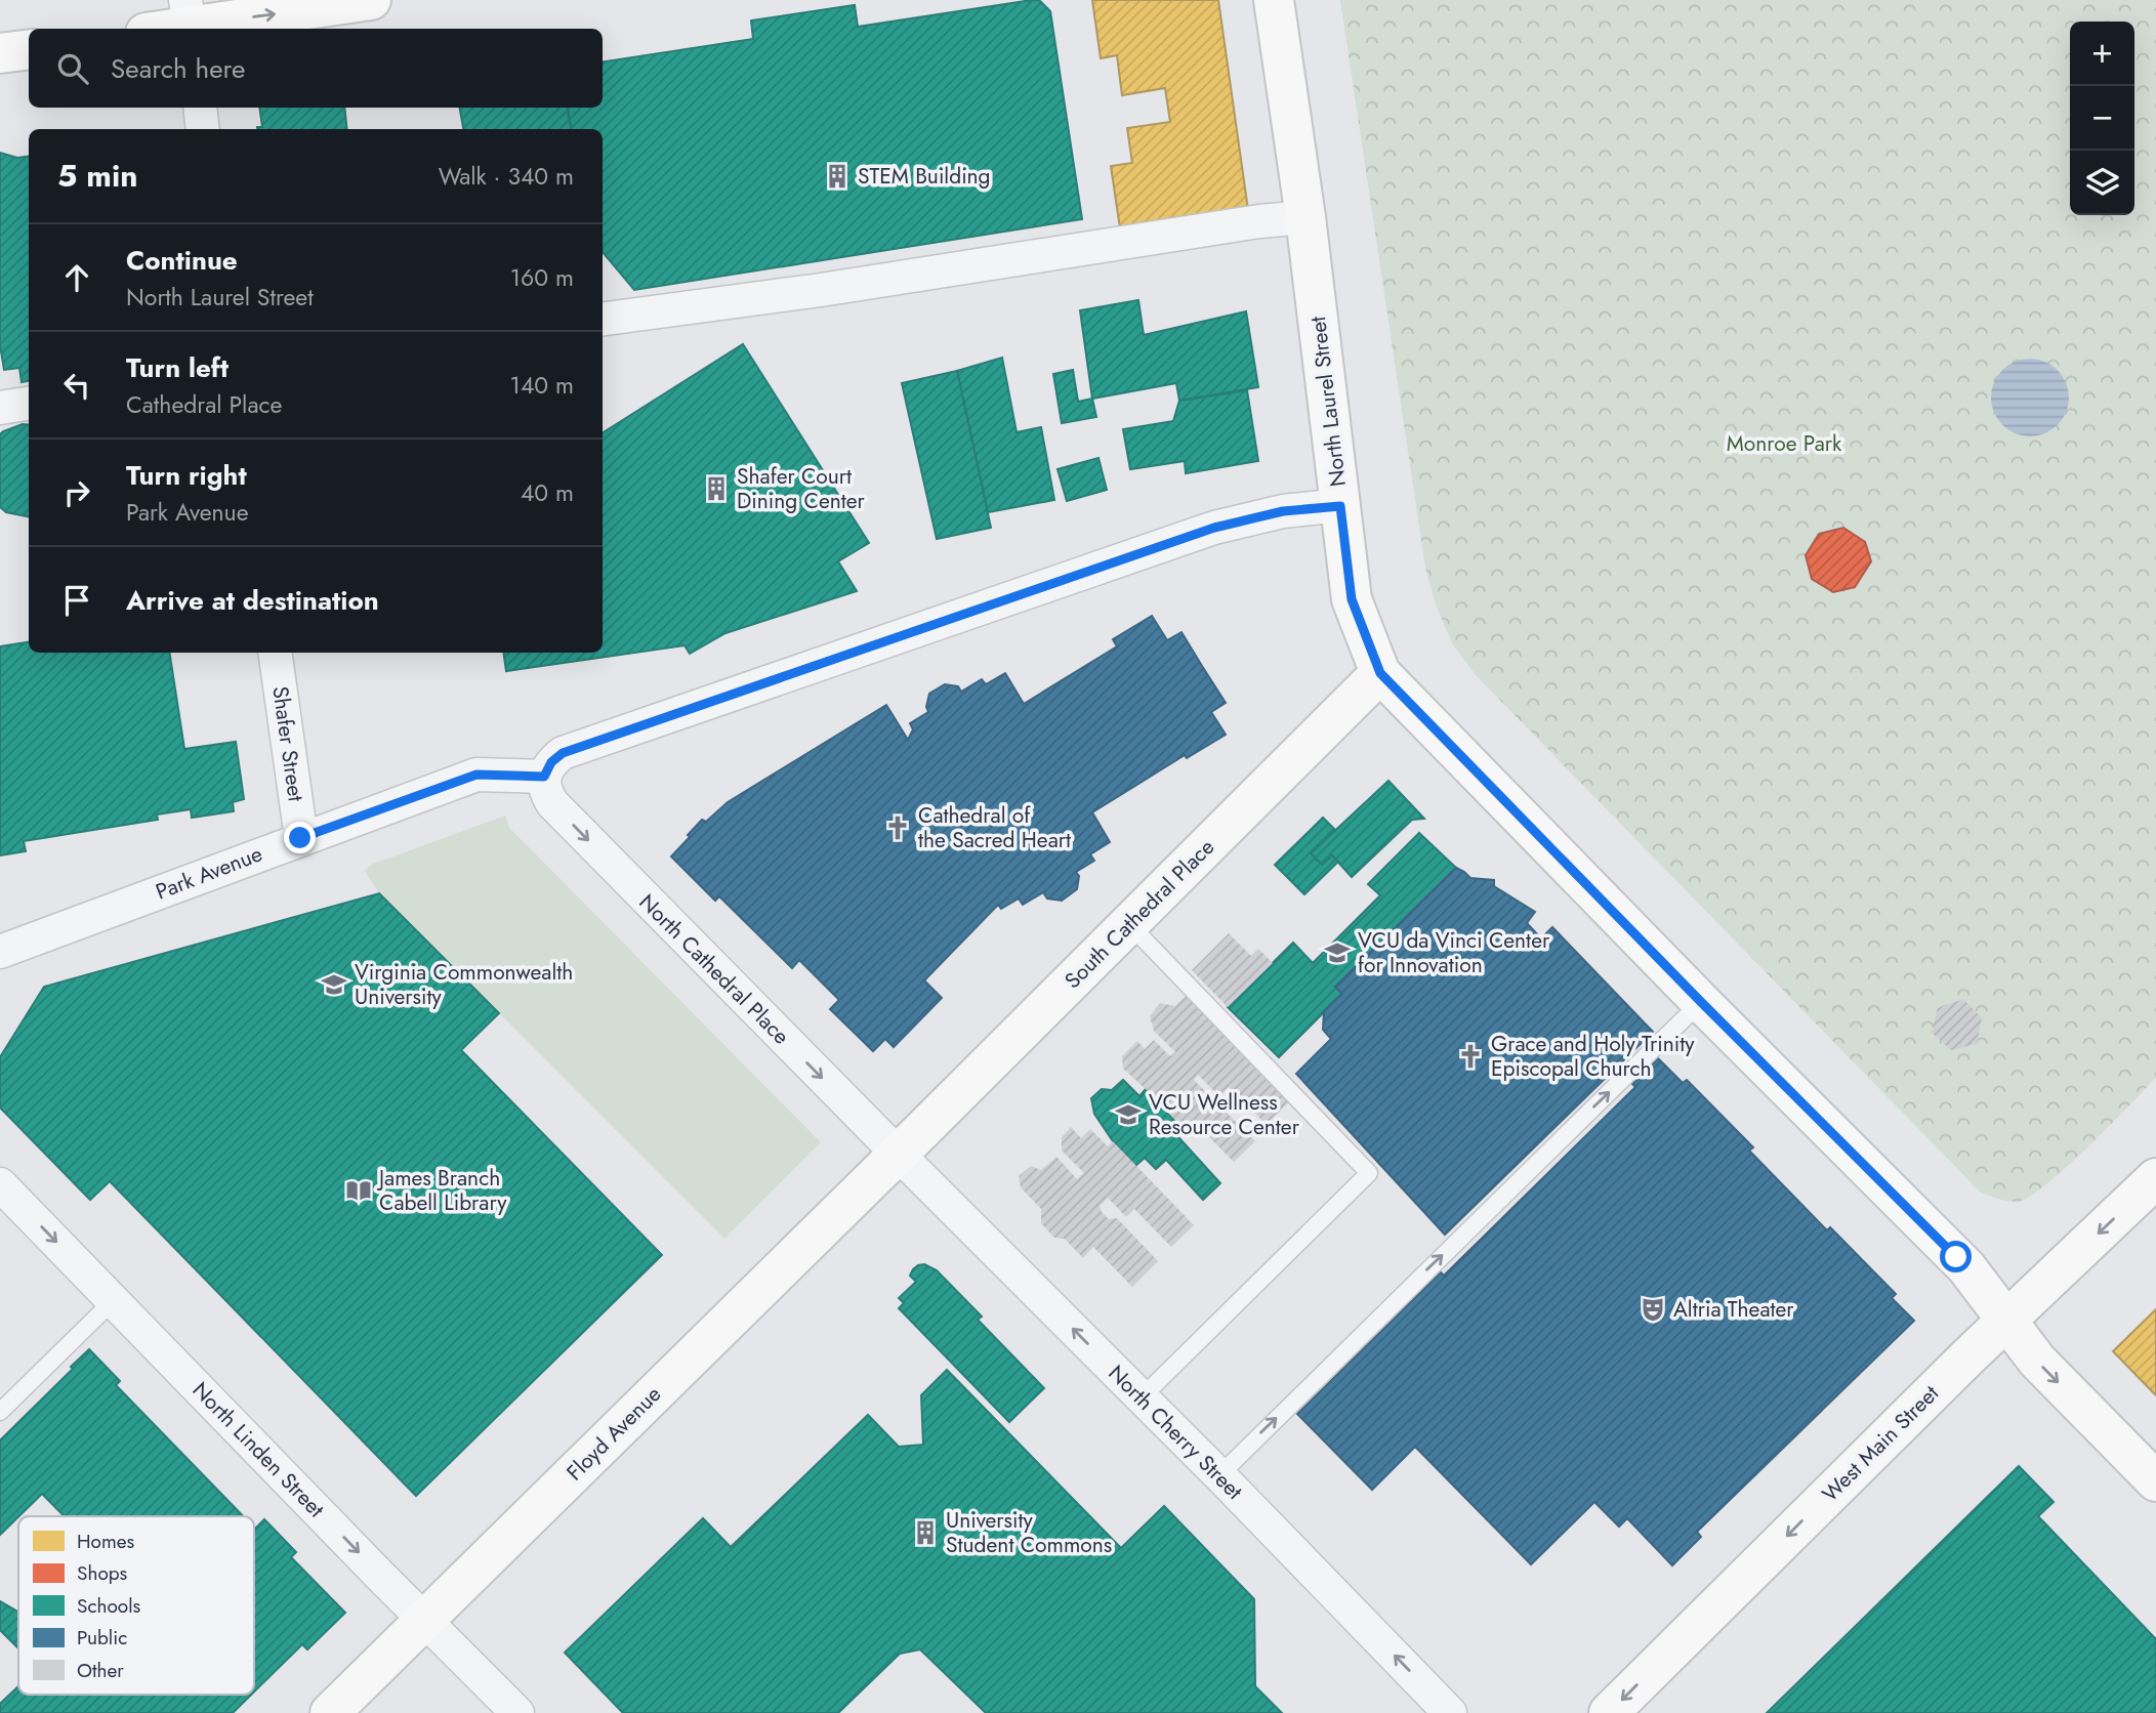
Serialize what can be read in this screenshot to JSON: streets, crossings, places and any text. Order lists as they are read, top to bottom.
{
  "streets": {
    "street": [
      "North Laurel Street",
      "Shafer Street",
      "Park Avenue",
      "South Cathedral Place",
      "North Cathedral Place",
      "North Cherry Street",
      "Floyd Avenue",
      "West Main Street",
      "North Linden Street"
    ]
  },
  "crossings": [
    ["North Laurel Street", "South Cathedral Place"],
    ["North Laurel Street", "West Main Street"],
    ["Shafer Street", "Park Avenue"],
    ["Park Avenue", "North Cathedral Place"],
    ["South Cathedral Place", "North Cathedral Place"],
    ["South Cathedral Place", "North Cherry Street"],
    ["South Cathedral Place", "Floyd Avenue"],
    ["North Cathedral Place", "North Cherry Street"],
    ["North Cathedral Place", "Floyd Avenue"],
    ["North Cherry Street", "Floyd Avenue"],
    ["Floyd Avenue", "North Linden Street"]
  ],
  "one_way": [
    "North Cathedral Place",
    "North Cherry Street",
    "West Main Street",
    "North Linden Street"
  ],
  "parks": ["Monroe Park"],
  "places": {
    "building": ["STEM Building", "Shafer Court Dining Center", "University Student Commons"],
    "church": ["Cathedral of the Sacred Heart", "Grace and Holy Trinity Episcopal Church"],
    "school or university": ["VCU da Vinci Center for Innovation", "Virginia Commonwealth University", "VCU Wellness Resource Center"],
    "library": ["James Branch Cabell Library"],
    "theatre": ["Altria Theater"]
  },
  "legend": [
    "Homes",
    "Shops",
    "Schools",
    "Public",
    "Other"
  ],
  "page": {
    "map_buttons": ["+", "−"],
    "search": "Search here",
    "heading": ["5 min", "Walk · 340 m"],
    "list": [
      ["Continue", "North Laurel Street", "160 m"],
      ["Turn left", "Cathedral Place", "140 m"],
      ["Turn right", "Park Avenue", "40 m"],
      "Arrive at destination"
    ]
  }
}
